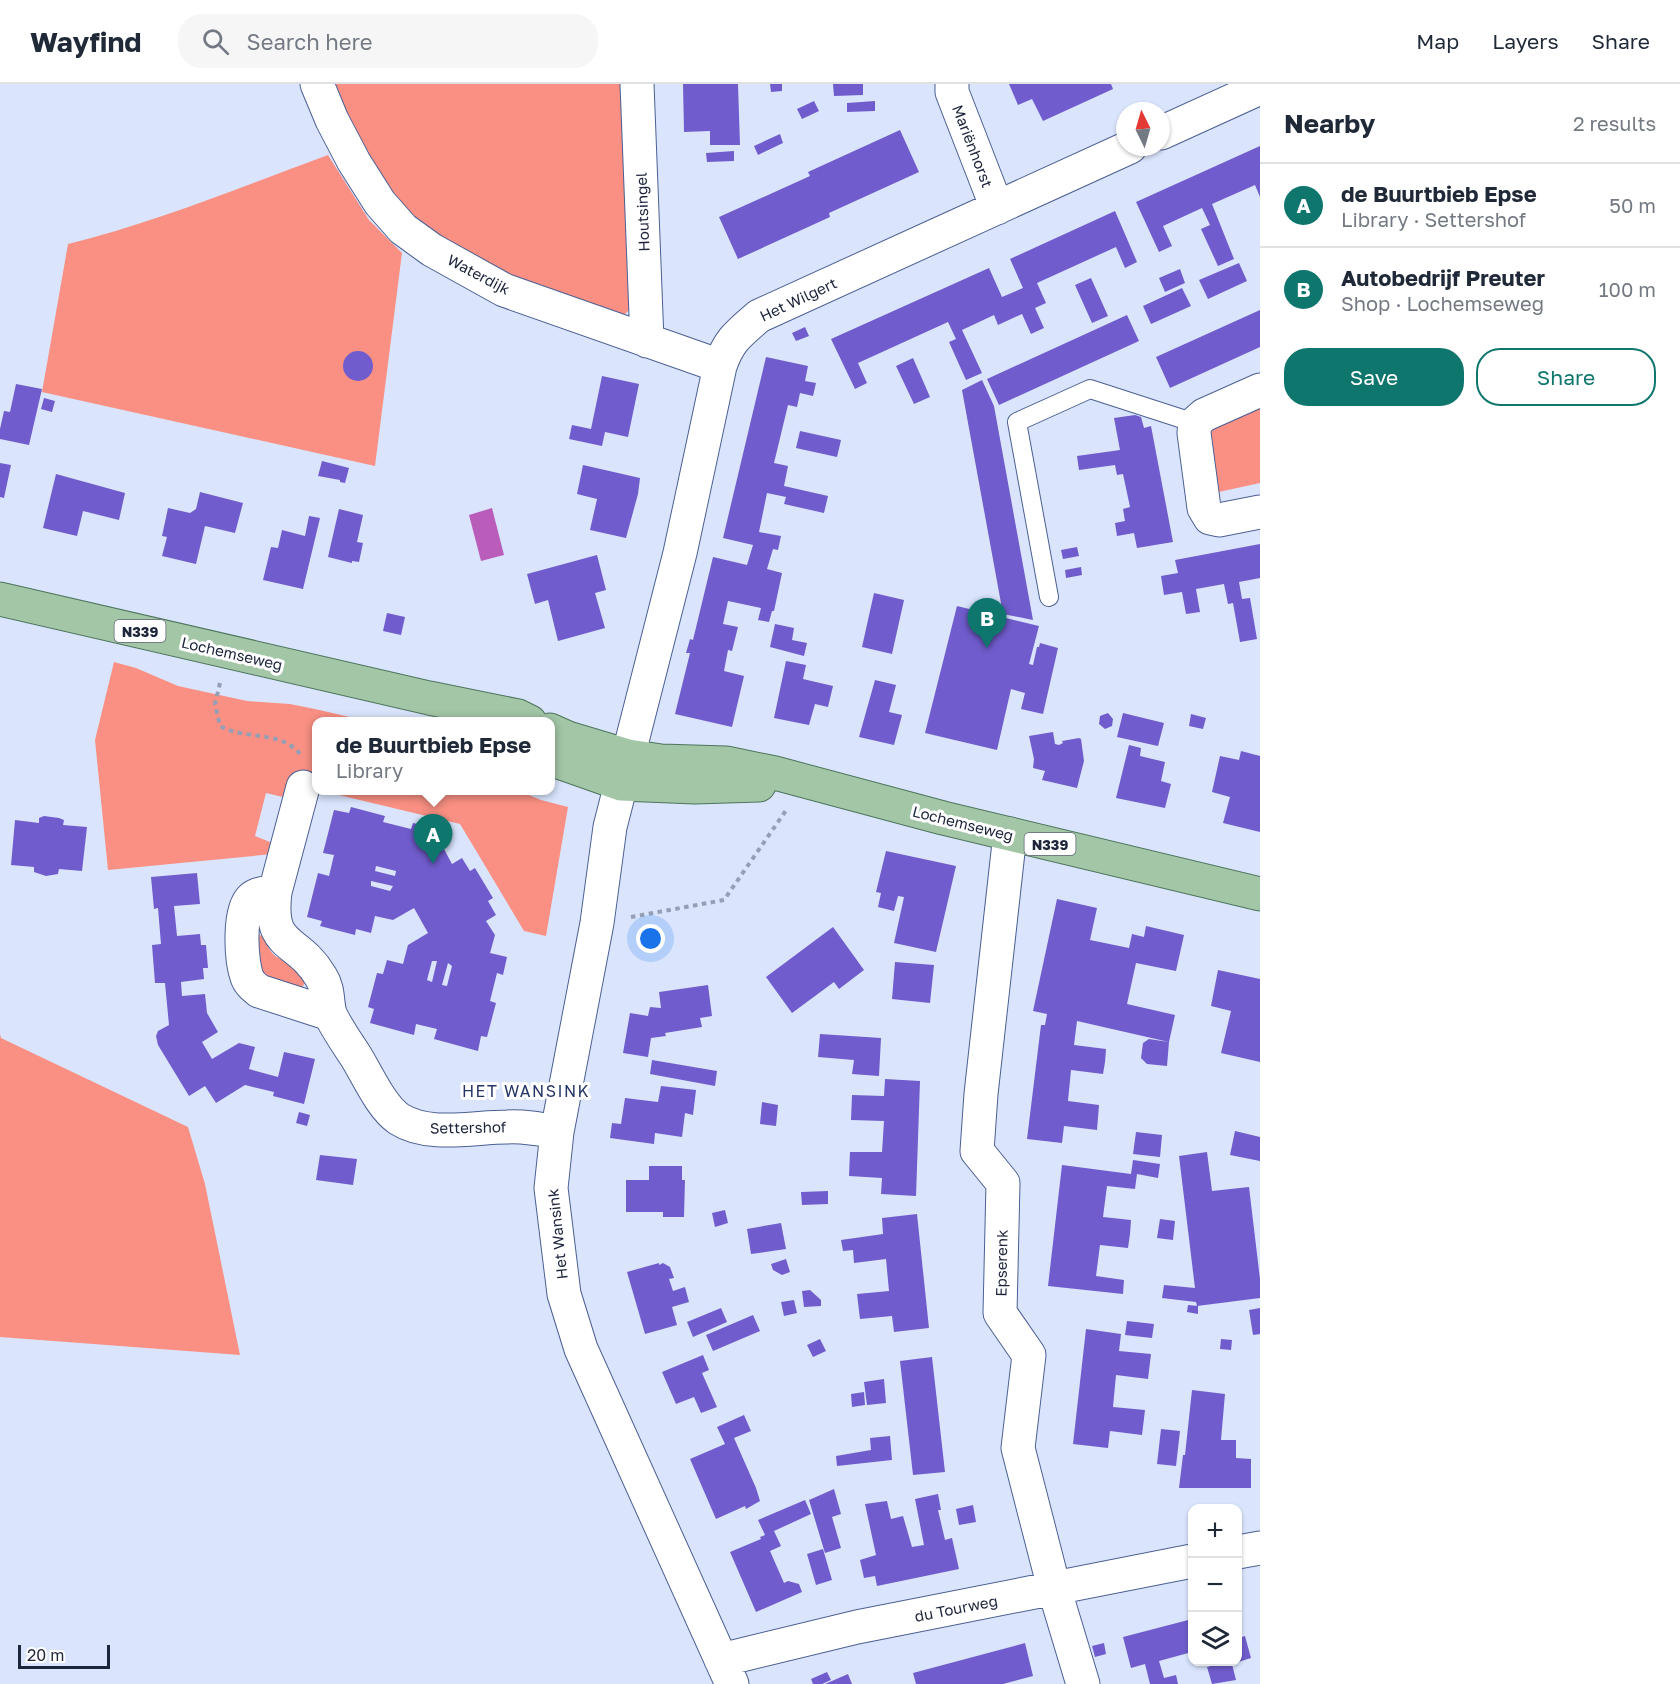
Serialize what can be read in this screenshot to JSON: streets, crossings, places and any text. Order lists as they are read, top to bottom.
{
  "streets": {
    "main road": ["N339", "Lochemseweg"],
    "street": [
      "Mariënhorst",
      "Houtsingel",
      "Waterdijk",
      "Het Wilgert",
      "Settershof",
      "Het Wansink",
      "Epserenk",
      "du Tourweg"
    ]
  },
  "crossings": [
    ["Mariënhorst", "Het Wilgert"],
    ["Houtsingel", "Waterdijk"],
    ["Waterdijk", "Het Wilgert"],
    ["Het Wilgert", "Lochemseweg"],
    ["Het Wilgert", "Het Wansink"],
    ["Lochemseweg", "Het Wansink"],
    ["Lochemseweg", "Epserenk"],
    ["Settershof", "Het Wansink"],
    ["Het Wansink", "du Tourweg"],
    ["Epserenk", "du Tourweg"]
  ],
  "districts": ["HET WANSINK"],
  "scale_bar": "20 m",
  "north": "top",
  "page": {
    "header": "Wayfind",
    "search": "Search here",
    "nav": ["Map", "Layers", "Share"],
    "heading": ["Nearby", "2 results"],
    "list": [
      {
        "mark": "A",
        "name": "de Buurtbieb Epse",
        "note": "Library · Settershof",
        "value": "50 m"
      },
      {
        "mark": "B",
        "name": "Autobedrijf Preuter",
        "note": "Shop · Lochemseweg",
        "value": "100 m"
      }
    ],
    "buttons": ["Save", "Share"],
    "pins": ["B", "A"],
    "popup": ["de Buurtbieb Epse", "Library"],
    "map_buttons": ["+", "−"],
    "scale": "20 m"
  }
}
